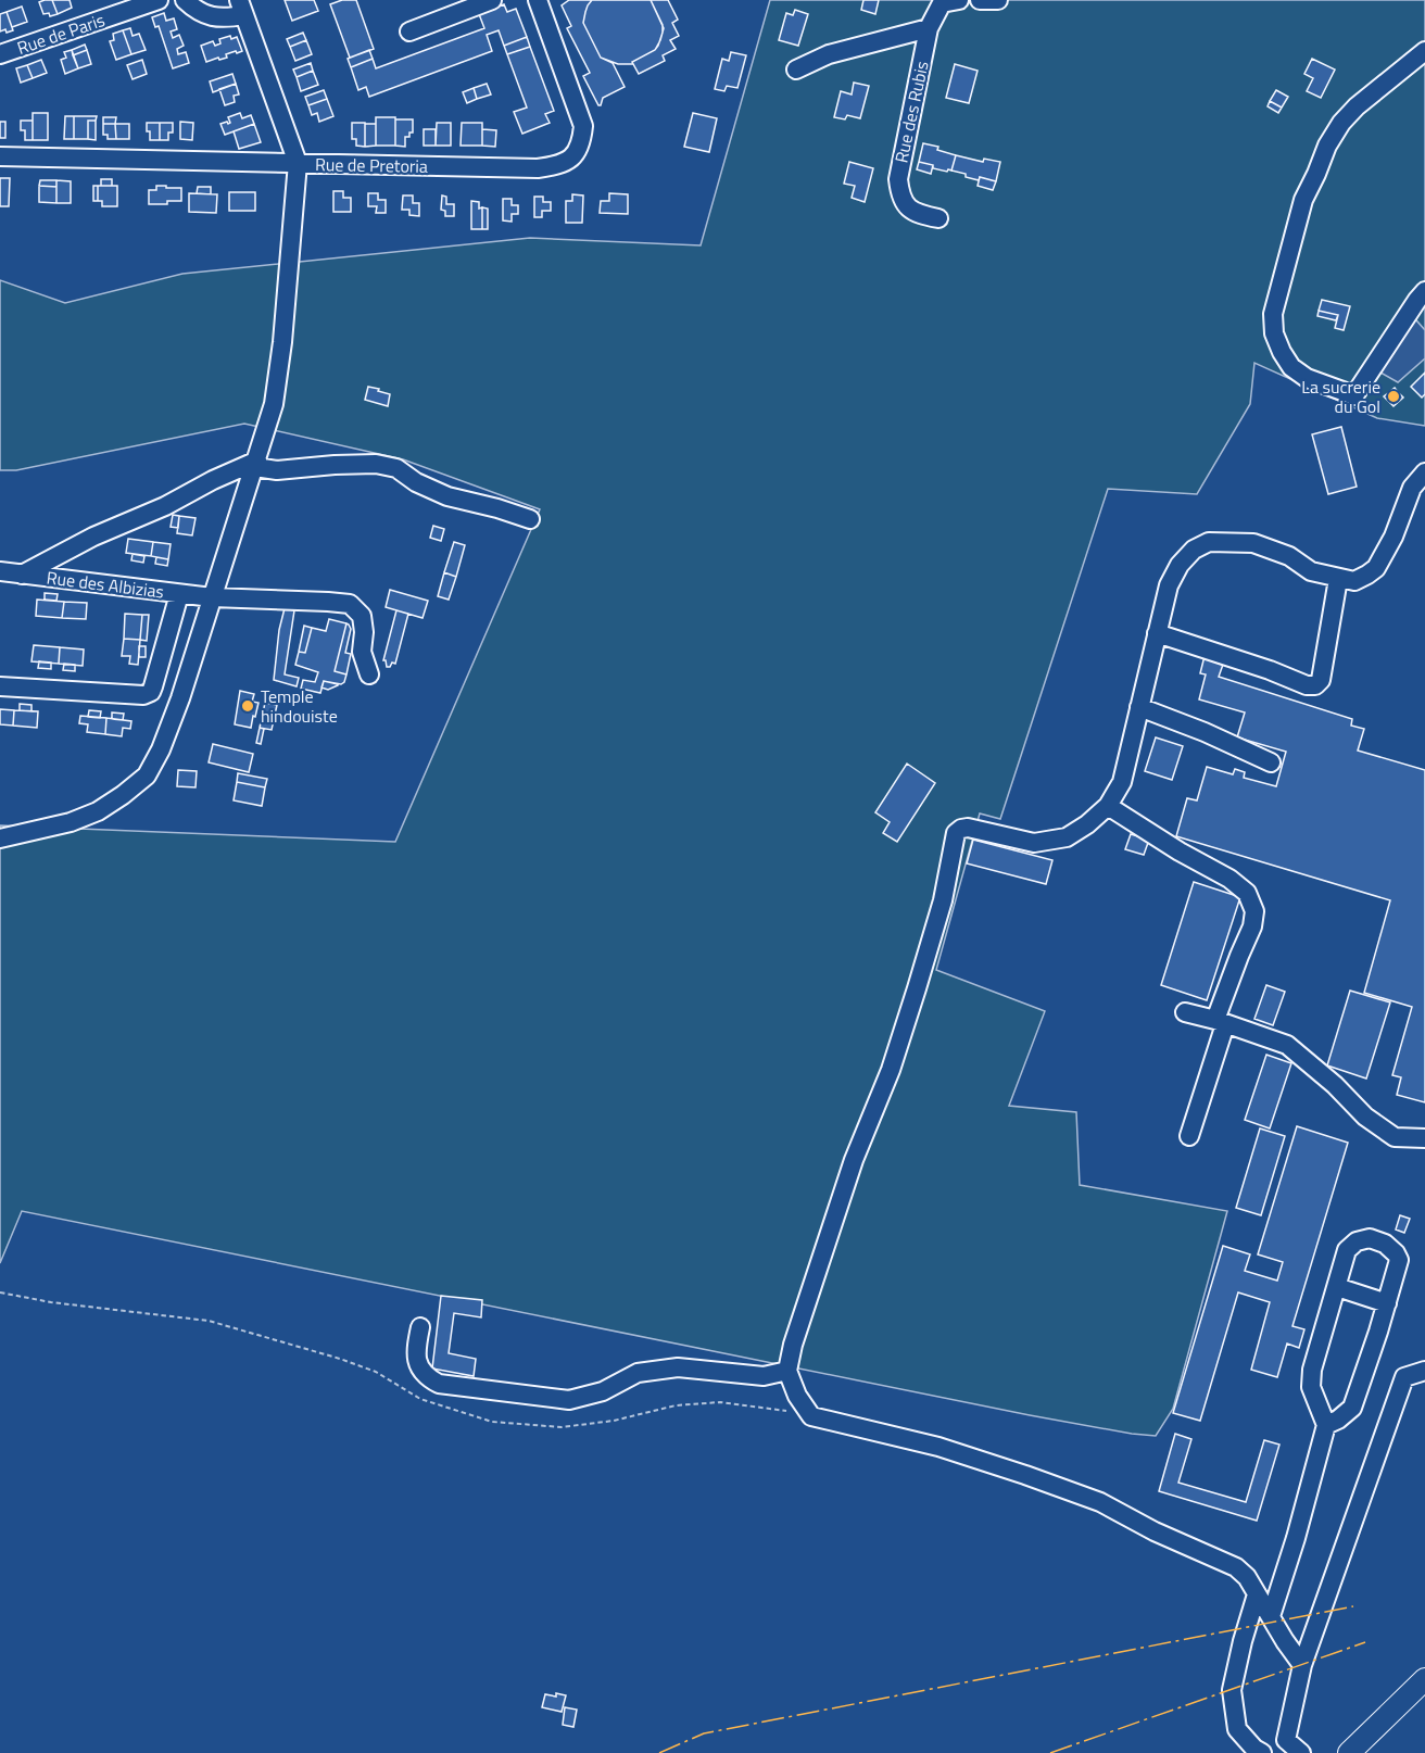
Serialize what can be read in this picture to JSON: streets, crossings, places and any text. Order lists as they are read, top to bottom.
{
  "streets": {
    "street": [
      "Rue de Paris",
      "Rue des Rubis",
      "Rue de Pretoria",
      "Rue des Albizias"
    ]
  },
  "places": ["La sucrerie du Gol", "Temple hindouiste"]
}
